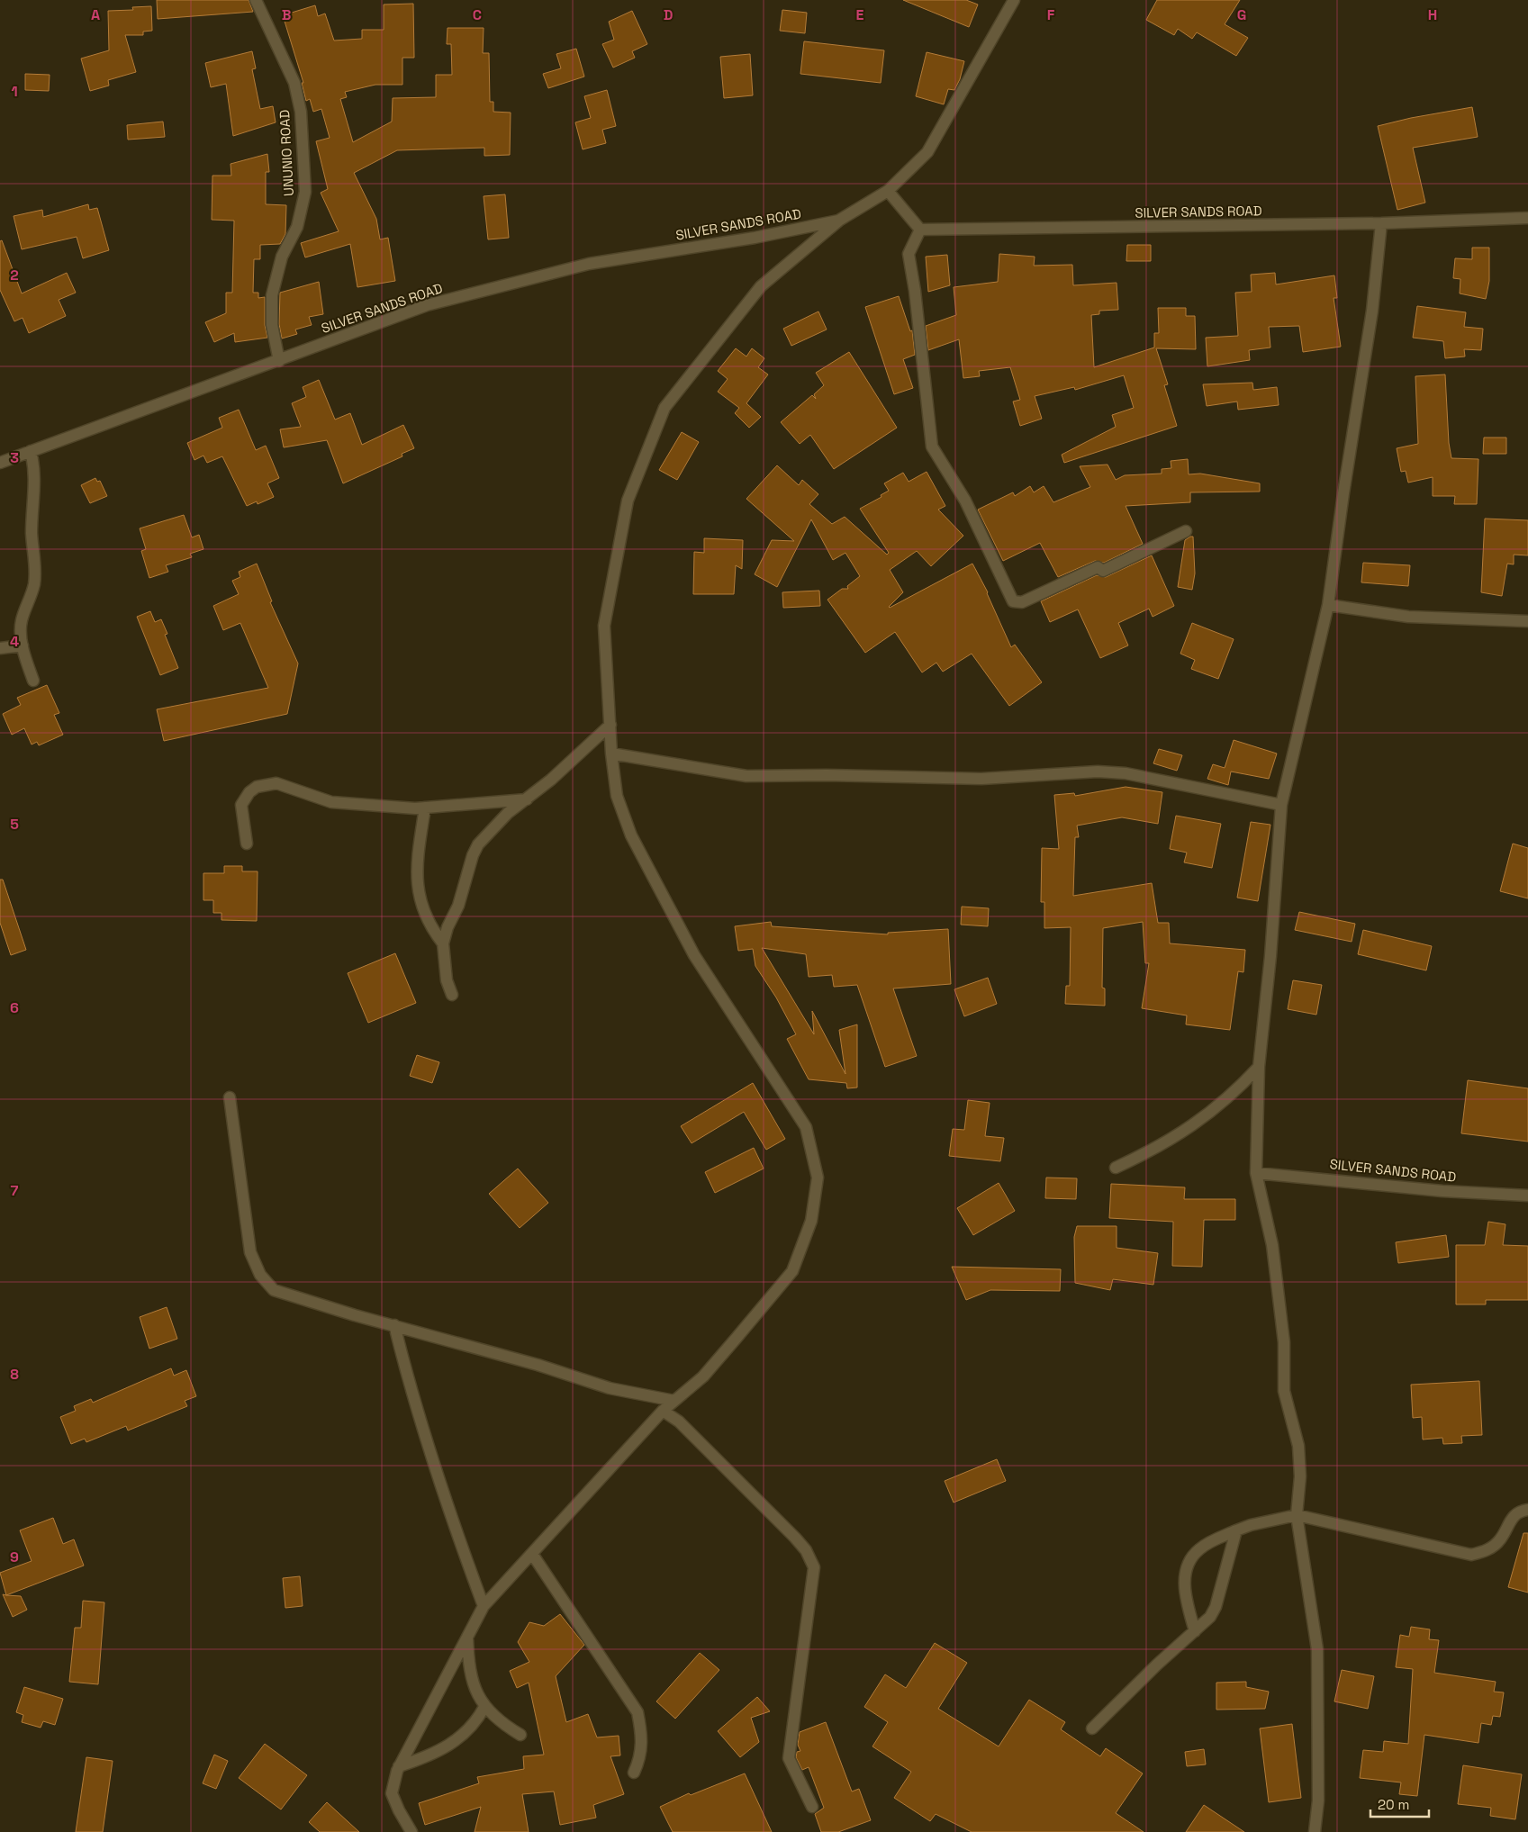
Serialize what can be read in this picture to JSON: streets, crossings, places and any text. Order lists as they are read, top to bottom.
{
  "streets": {
    "street": ["UNUNIO ROAD", "SILVER SANDS ROAD"]
  },
  "crossings": [
    ["UNUNIO ROAD", "SILVER SANDS ROAD"]
  ],
  "scale_bar": "20 m",
  "grid": {
    "columns": [
      "A",
      "B",
      "C",
      "D",
      "E",
      "F",
      "G",
      "H"
    ],
    "rows": [
      "1",
      "2",
      "3",
      "4",
      "5",
      "6",
      "7",
      "8",
      "9"
    ]
  }
}
